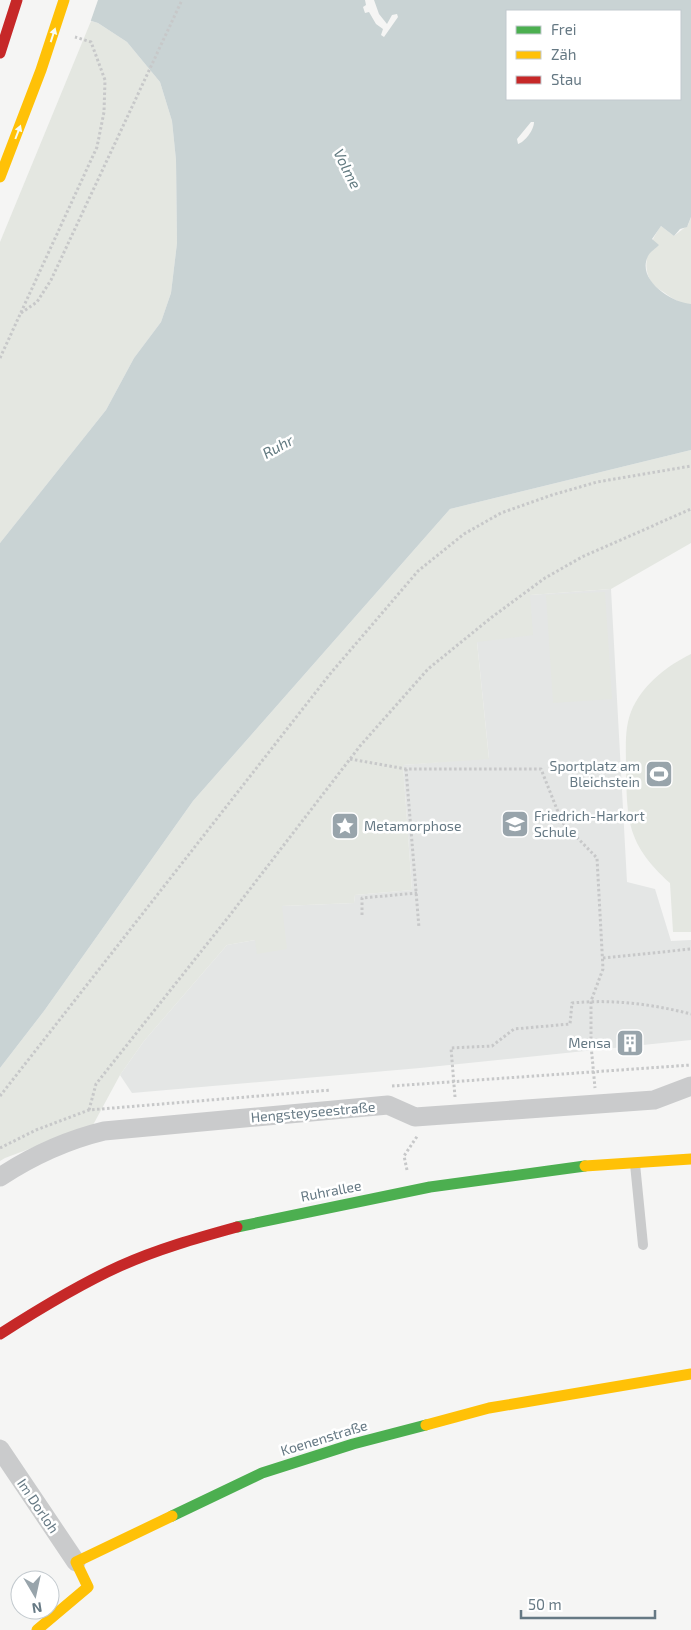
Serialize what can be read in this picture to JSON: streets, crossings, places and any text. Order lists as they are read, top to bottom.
{
  "streets": {
    "main road": ["Ruhrallee", "Koenenstraße"],
    "street": ["Hengsteyseestraße", "Im Dorloh"]
  },
  "crossings": [
    ["Koenenstraße", "Im Dorloh"]
  ],
  "water": ["Volme", "Ruhr"],
  "places": {
    "sports": ["Sportplatz am Bleichstein"],
    "school or university": ["Friedrich-Harkort Schule"],
    "place": ["Metamorphose"],
    "building": ["Mensa"]
  },
  "legend": ["Frei", "Zäh", "Stau"],
  "scale_bar": "50 m",
  "north": "bottom"
}
